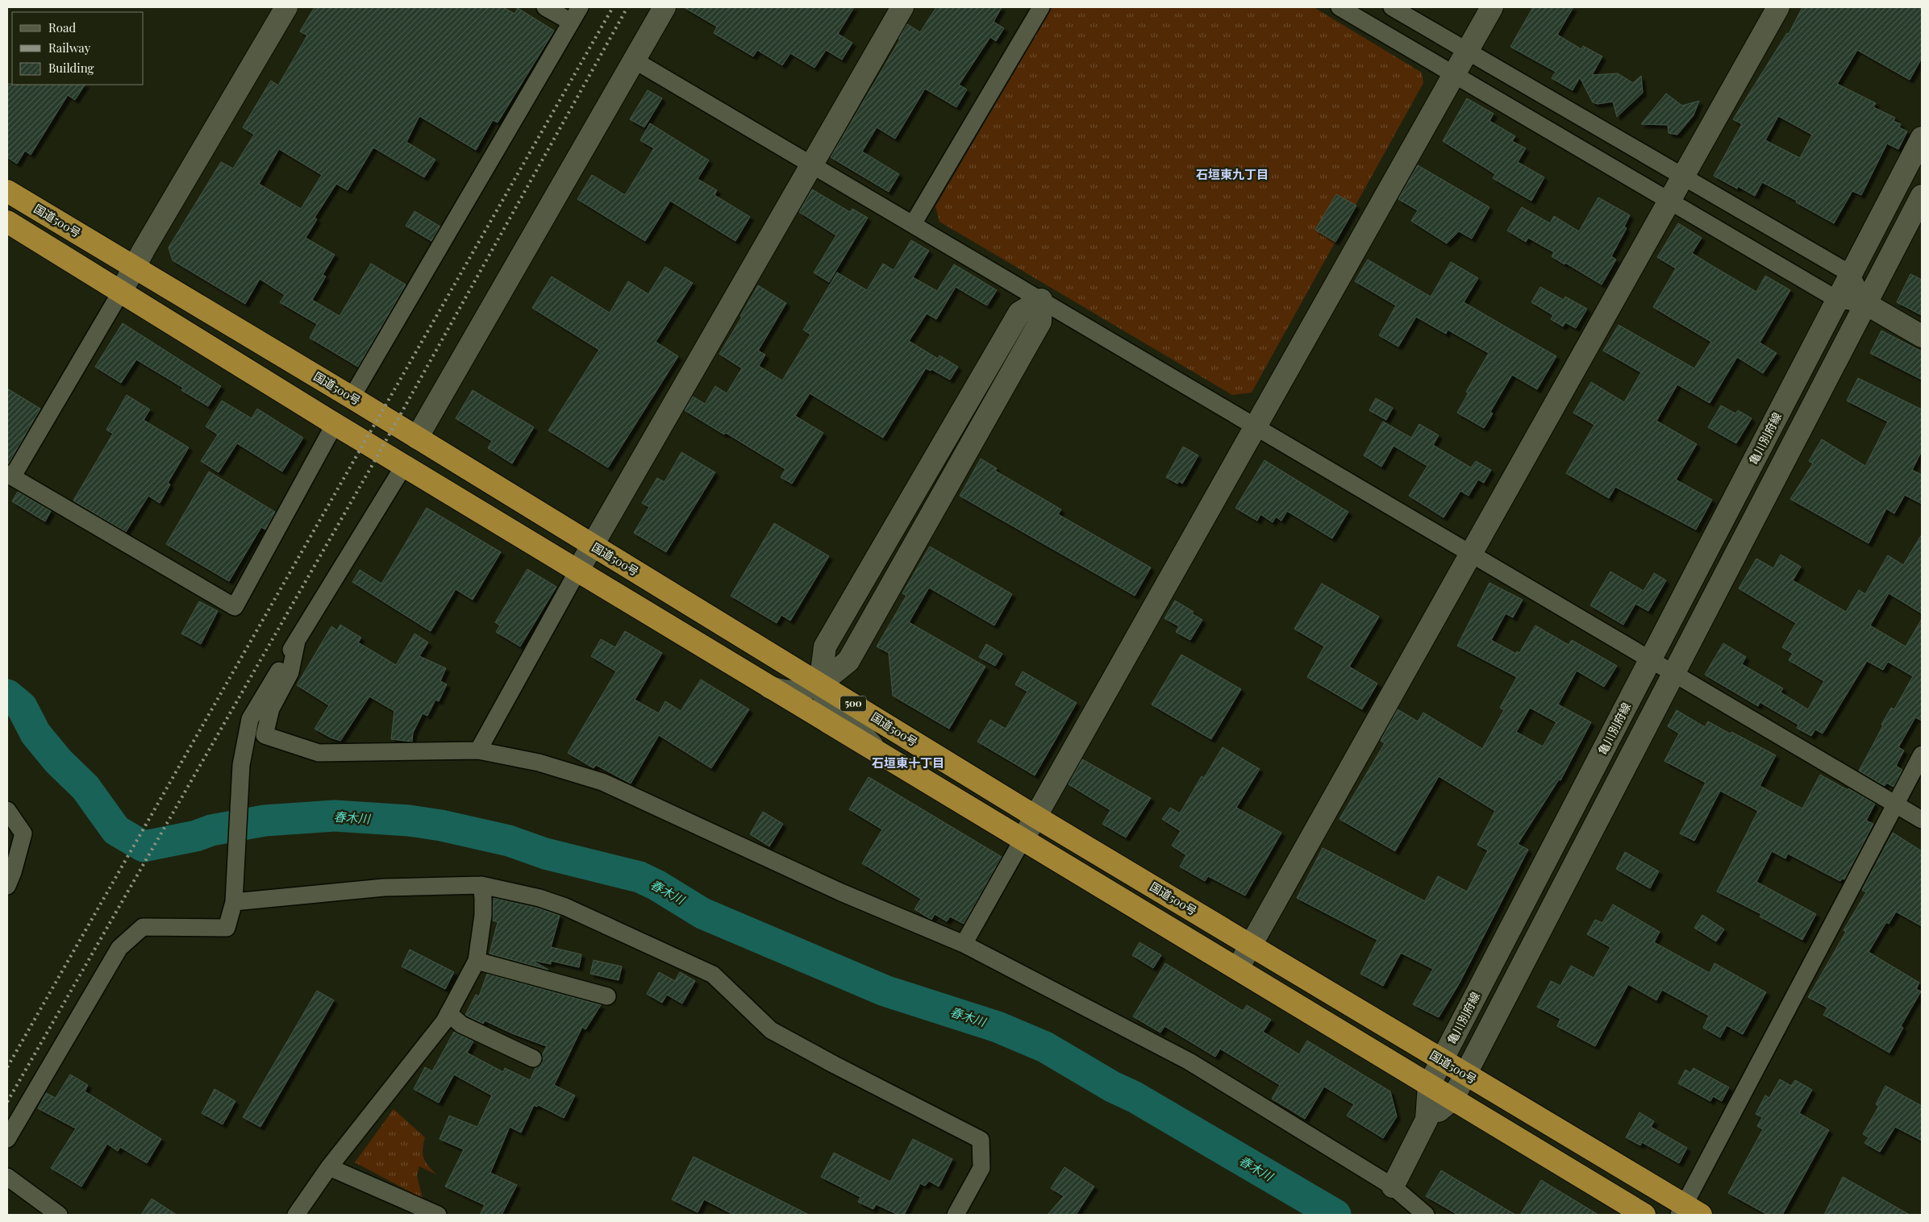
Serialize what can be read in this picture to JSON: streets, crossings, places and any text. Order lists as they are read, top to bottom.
{
  "streets": {
    "highway": ["国道500号", "500"],
    "street": ["亀川別府線"]
  },
  "crossings": [
    ["国道500号", "亀川別府線"],
    ["亀川別府線", "500"]
  ],
  "districts": ["石垣東九丁目", "石垣東十丁目"],
  "water": ["春木川"],
  "legend": ["Road", "Railway", "Building"]
}
